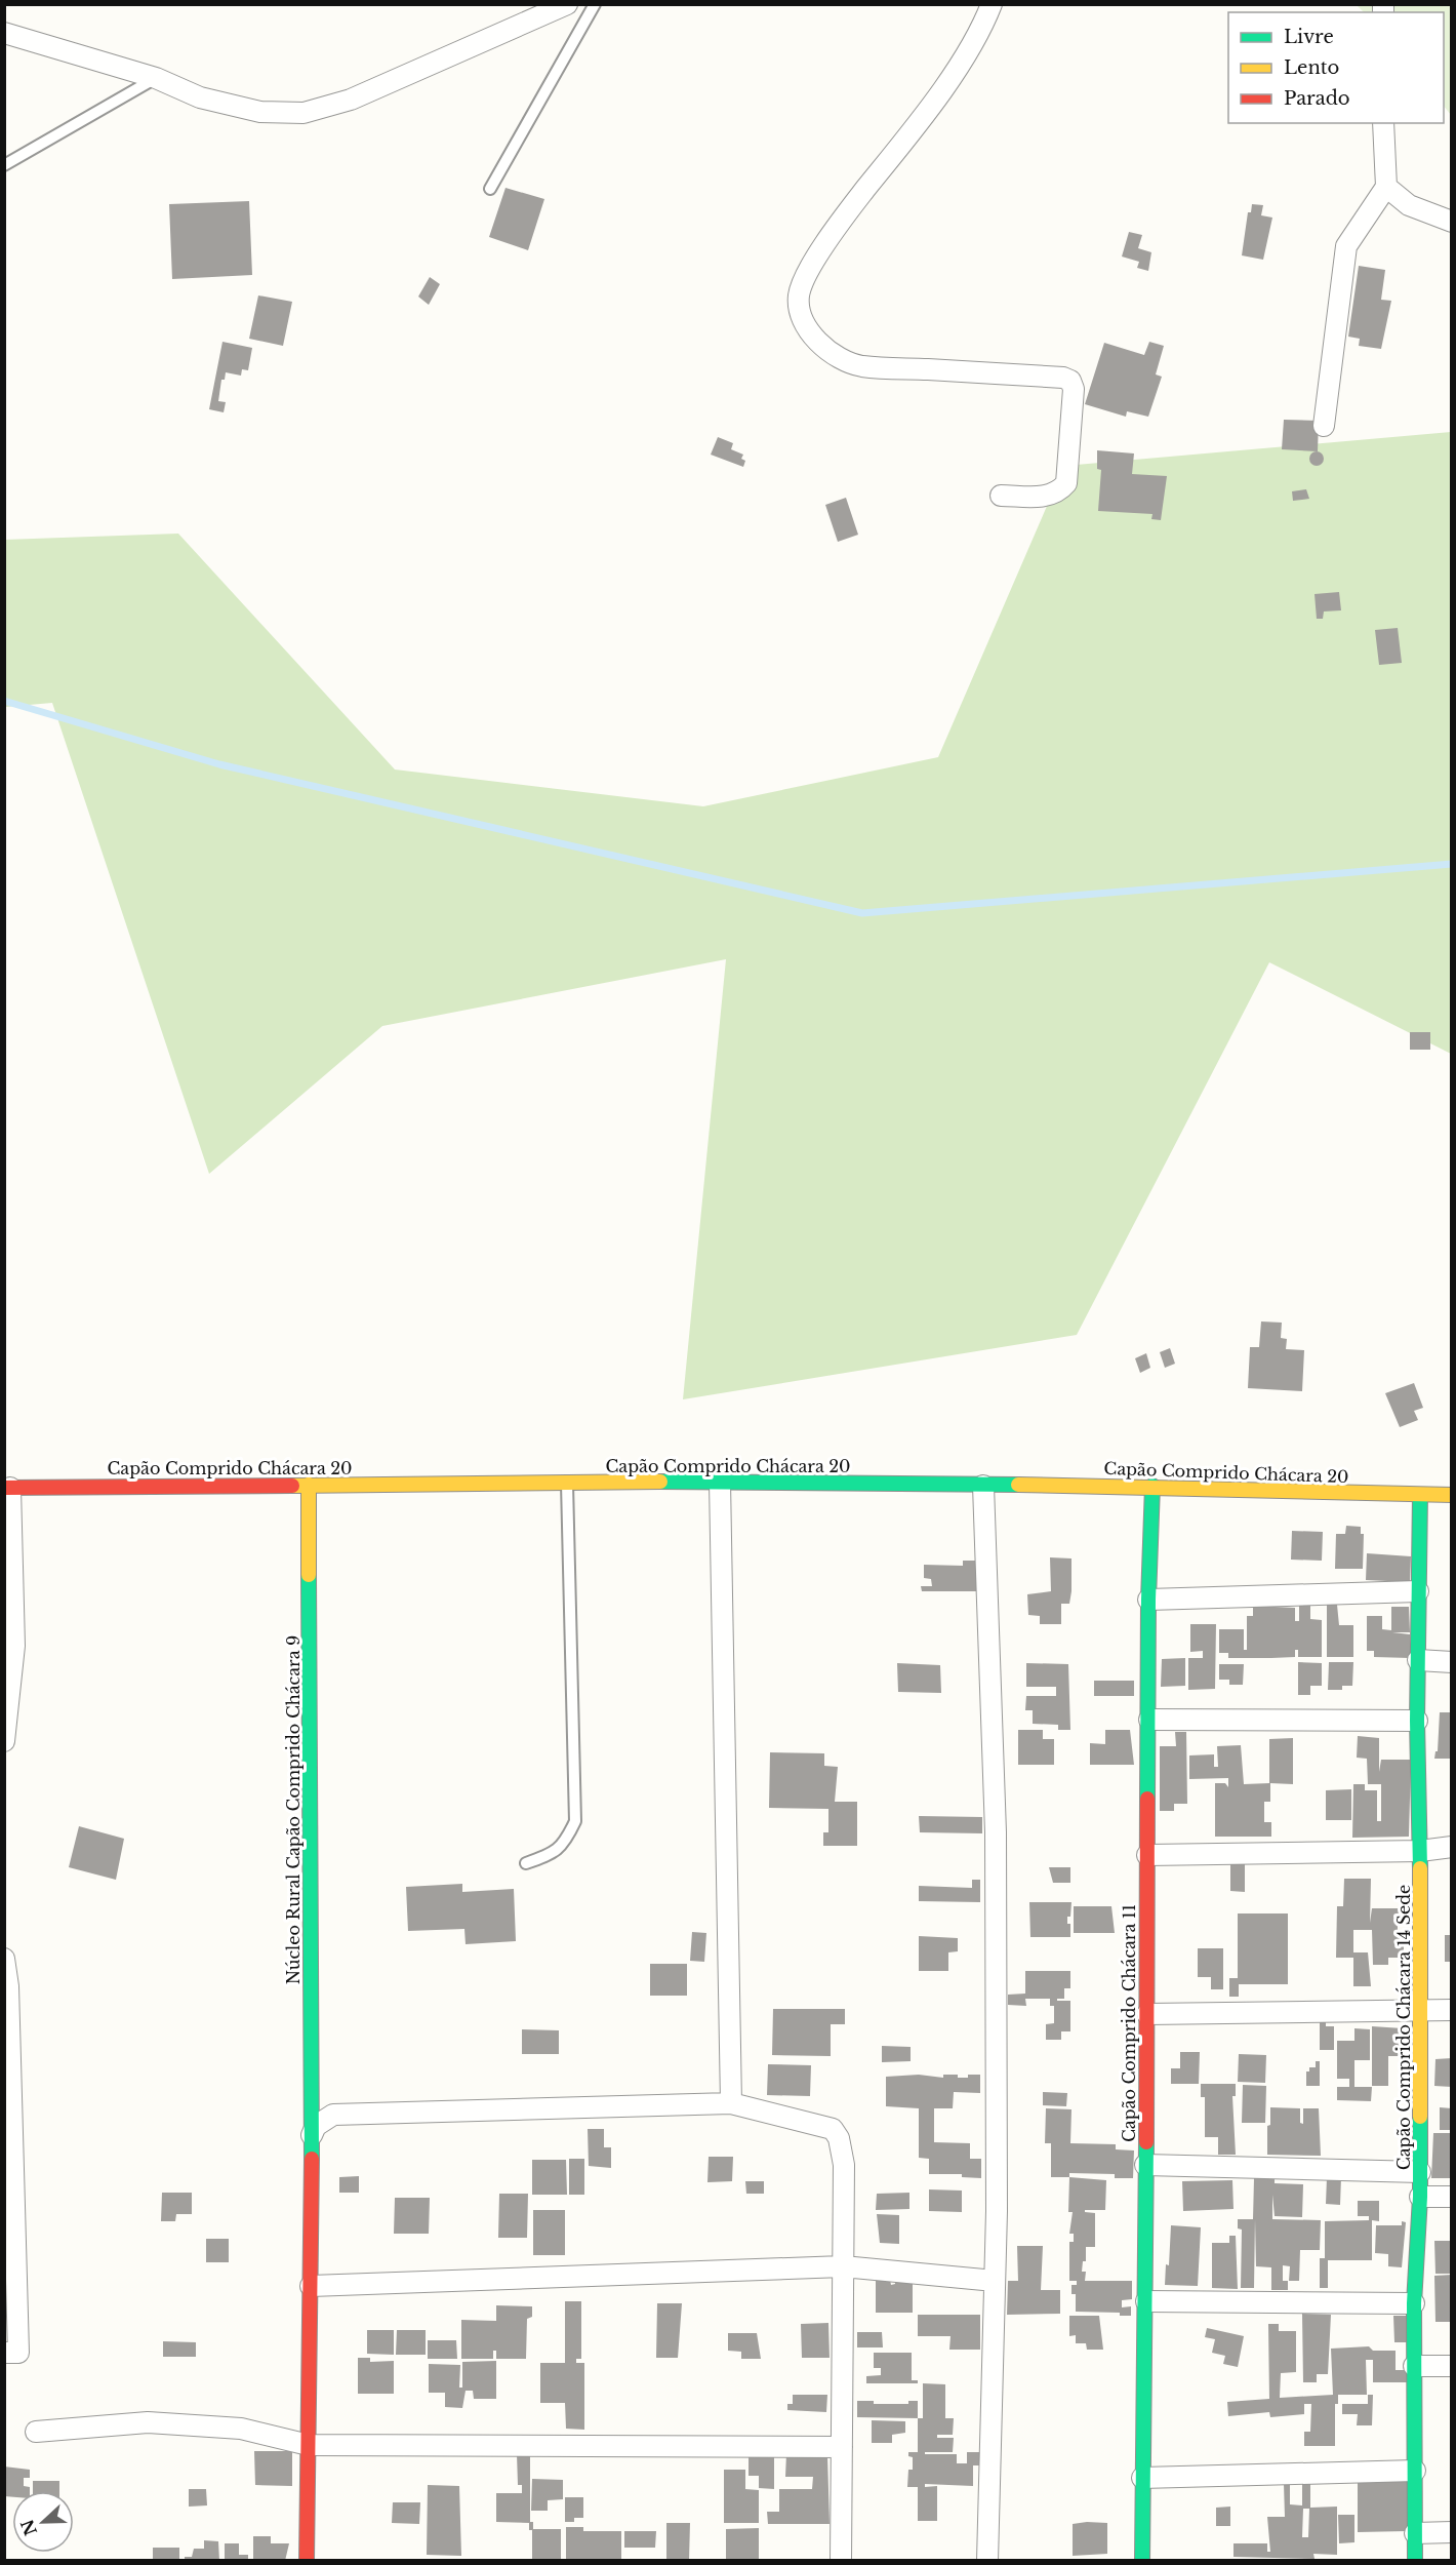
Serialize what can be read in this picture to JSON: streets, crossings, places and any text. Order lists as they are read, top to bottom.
{
  "streets": {
    "street": [
      "Capão Comprido Chácara 20",
      "Núcleo Rural Capão Comprido Chácara 9",
      "Capão Comprido Chácara 11",
      "Capão Comprido Chácara 14 Sede"
    ]
  },
  "crossings": [
    ["Capão Comprido Chácara 20", "Núcleo Rural Capão Comprido Chácara 9"],
    ["Capão Comprido Chácara 20", "Capão Comprido Chácara 11"],
    ["Capão Comprido Chácara 20", "Capão Comprido Chácara 14 Sede"]
  ],
  "legend": ["Livre", "Lento", "Parado"],
  "north": "left"
}
